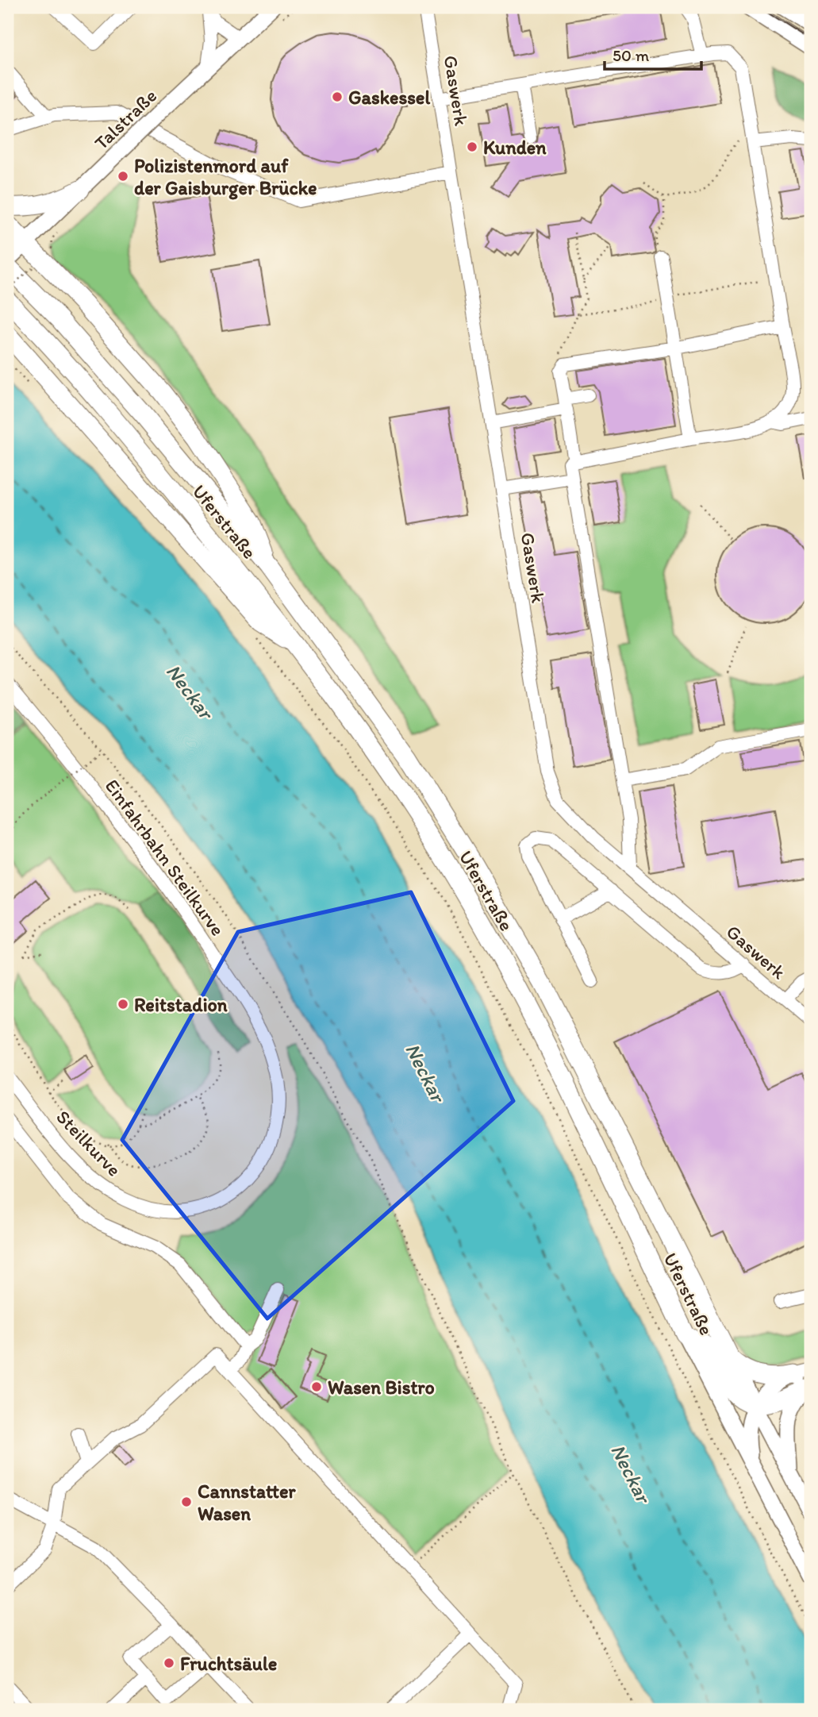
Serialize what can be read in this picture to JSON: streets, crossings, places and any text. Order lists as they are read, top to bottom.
{
  "streets": {
    "highway": ["Uferstraße"],
    "main road": ["Talstraße"],
    "street": ["Gaswerk", "Einfahrbahn Steilkurve", "Steilkurve"]
  },
  "crossings": [
    ["Einfahrbahn Steilkurve", "Steilkurve"]
  ],
  "water": ["Neckar"],
  "places": [
    "Gaskessel",
    "Kunden",
    "Polizistenmord auf der Gaisburger Brücke",
    "Reitstadion",
    "Wasen Bistro",
    "Cannstatter Wasen",
    "Fruchtsäule"
  ],
  "scale_bar": "50 m"
}
